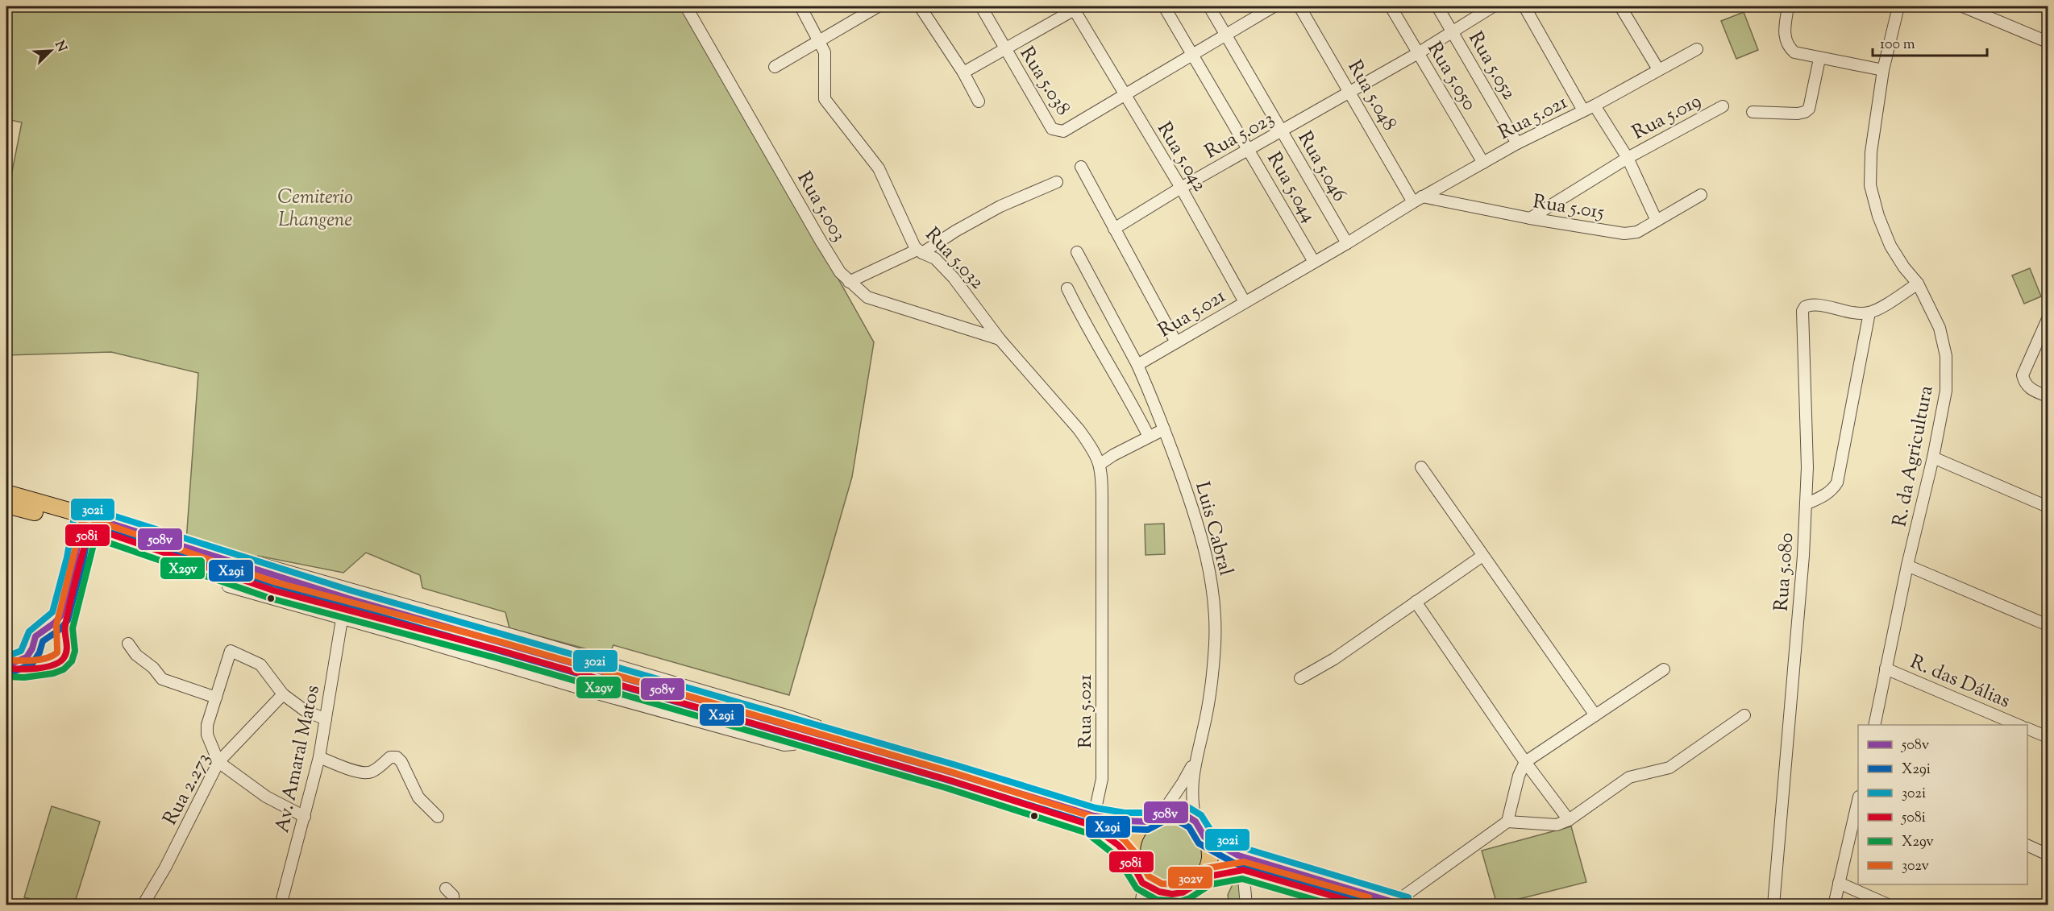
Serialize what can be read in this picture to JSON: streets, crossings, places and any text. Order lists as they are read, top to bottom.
{
  "streets": {
    "street": [
      "Rua 5.052",
      "Rua 5.050",
      "Rua 5.038",
      "Rua 5.048",
      "Rua 5.019",
      "Rua 5.021",
      "Rua 5.023",
      "Rua 5.042",
      "Rua 5.046",
      "Rua 5.044",
      "Rua 5.003",
      "Rua 5.015",
      "Rua 5.032",
      "R. da Agricultura",
      "Luis Cabral",
      "Rua 5.080",
      "R. das Dálias",
      "Av. Amaral Matos",
      "Rua 2.273"
    ]
  },
  "crossings": [
    ["Rua 5.052", "Rua 5.021"],
    ["Rua 5.052", "Rua 5.023"],
    ["Rua 5.050", "Rua 5.021"],
    ["Rua 5.050", "Rua 5.023"],
    ["Rua 5.038", "Rua 5.042"],
    ["Rua 5.048", "Rua 5.021"],
    ["Rua 5.048", "Rua 5.023"],
    ["Rua 5.048", "Rua 5.015"],
    ["Rua 5.019", "Rua 5.015"],
    ["Rua 5.021", "Rua 5.042"],
    ["Rua 5.021", "Rua 5.046"],
    ["Rua 5.021", "Rua 5.044"],
    ["Rua 5.021", "Rua 5.015"],
    ["Rua 5.021", "Rua 5.032"],
    ["Rua 5.023", "Rua 5.042"],
    ["Rua 5.023", "Rua 5.046"],
    ["Rua 5.023", "Rua 5.044"],
    ["Rua 5.003", "Rua 5.032"],
    ["R. da Agricultura", "R. das Dálias"]
  ],
  "parks": ["Cemiterio Lhangene"],
  "lines": [
    "transit line 302i",
    "transit line 508v",
    "transit line 302v",
    "transit line X29i",
    "transit line 508i",
    "transit line X29v"
  ],
  "legend": [
    "508v",
    "X29i",
    "302i",
    "508i",
    "X29v",
    "302v"
  ],
  "scale_bar": "100 m",
  "north": "top right"
}
